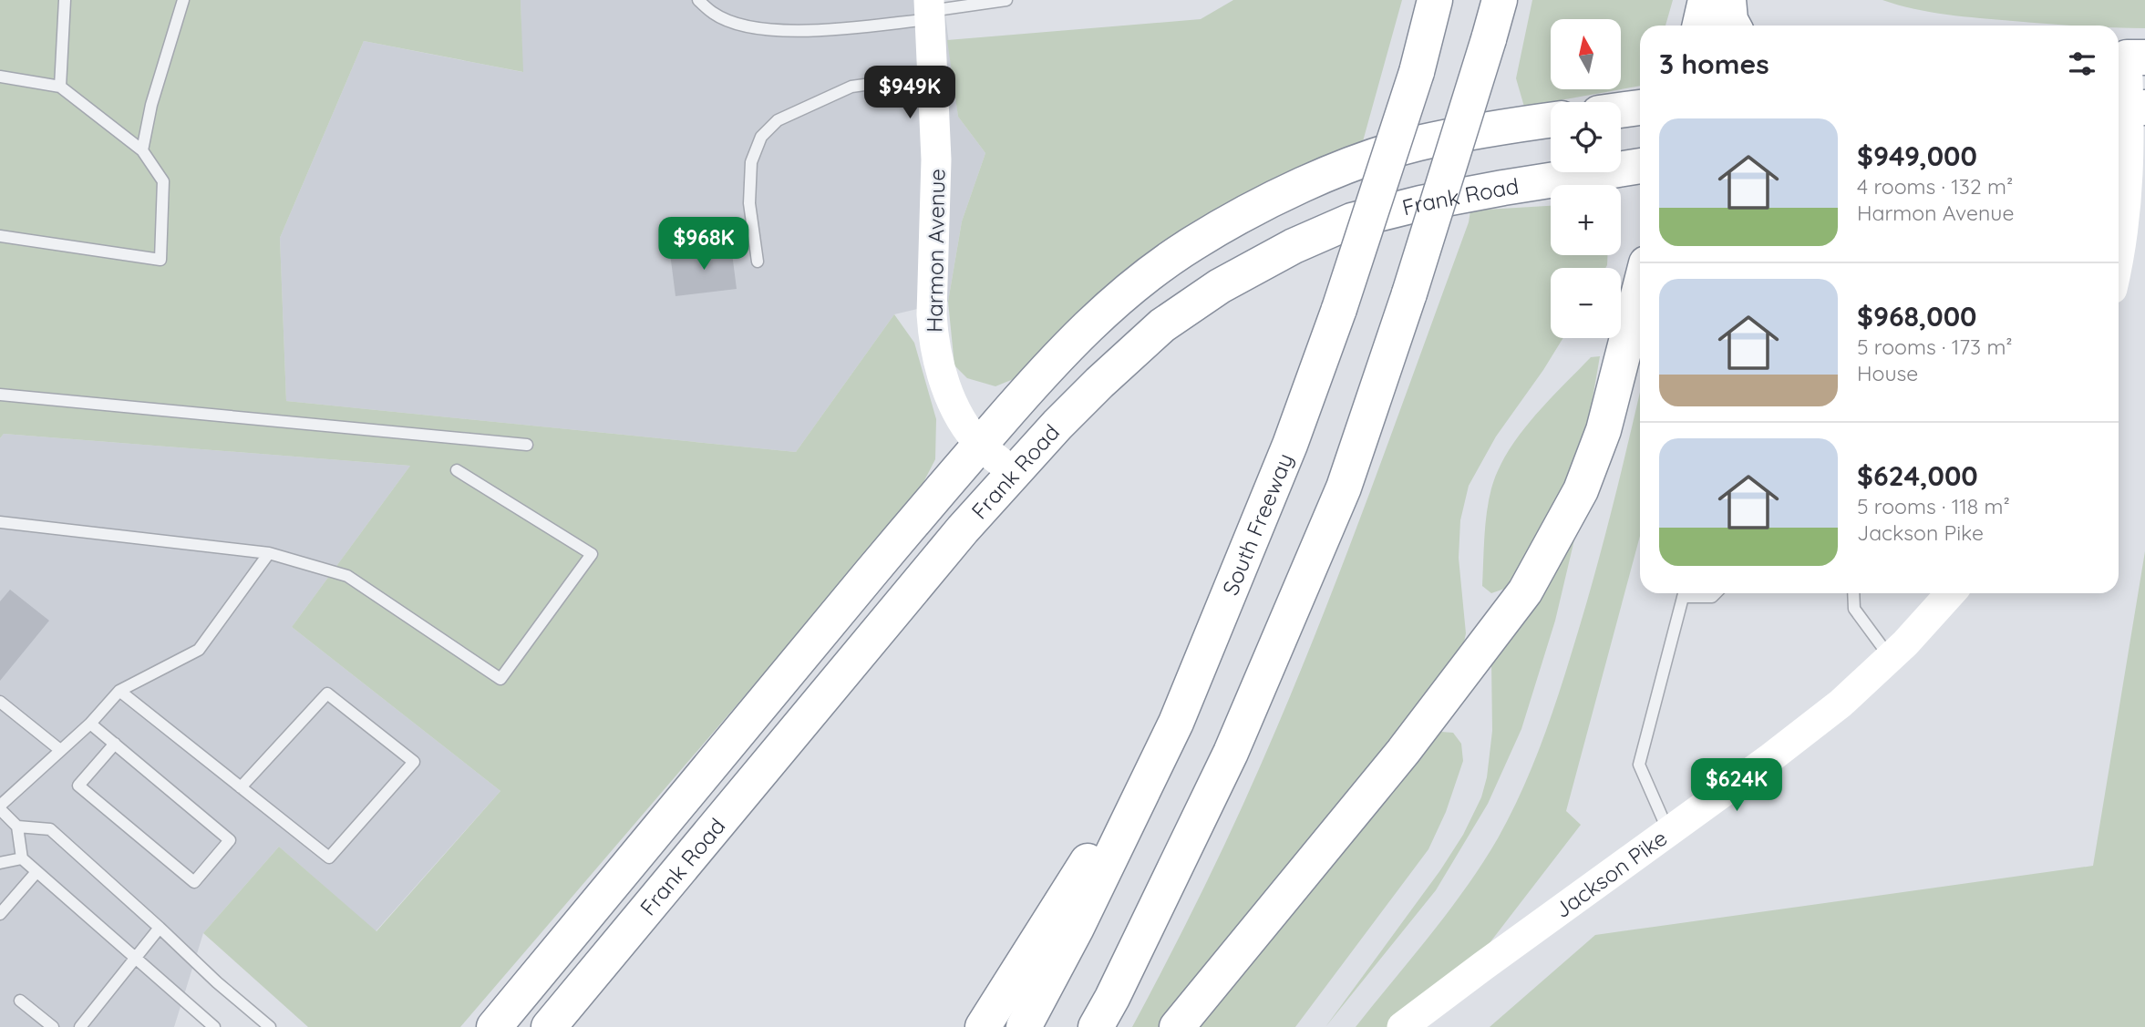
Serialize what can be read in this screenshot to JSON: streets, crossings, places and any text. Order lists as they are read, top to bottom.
{
  "streets": {
    "highway": ["Frank Road", "South Freeway"],
    "main road": ["Harmon Avenue", "Jackson Pike"]
  },
  "crossings": [
    ["Frank Road", "Harmon Avenue"]
  ],
  "north": "top",
  "page": {
    "map_buttons": ["+", "−"],
    "heading": "3 homes",
    "price": ["$949K", "$968K", "$624K"],
    "list": [
      {
        "name": "$949,000",
        "note": "4 rooms · 132 m² · Harmon Avenue"
      },
      {
        "name": "$968,000",
        "note": "5 rooms · 173 m² · House"
      },
      {
        "name": "$624,000",
        "note": "5 rooms · 118 m² · Jackson Pike"
      }
    ]
  }
}
